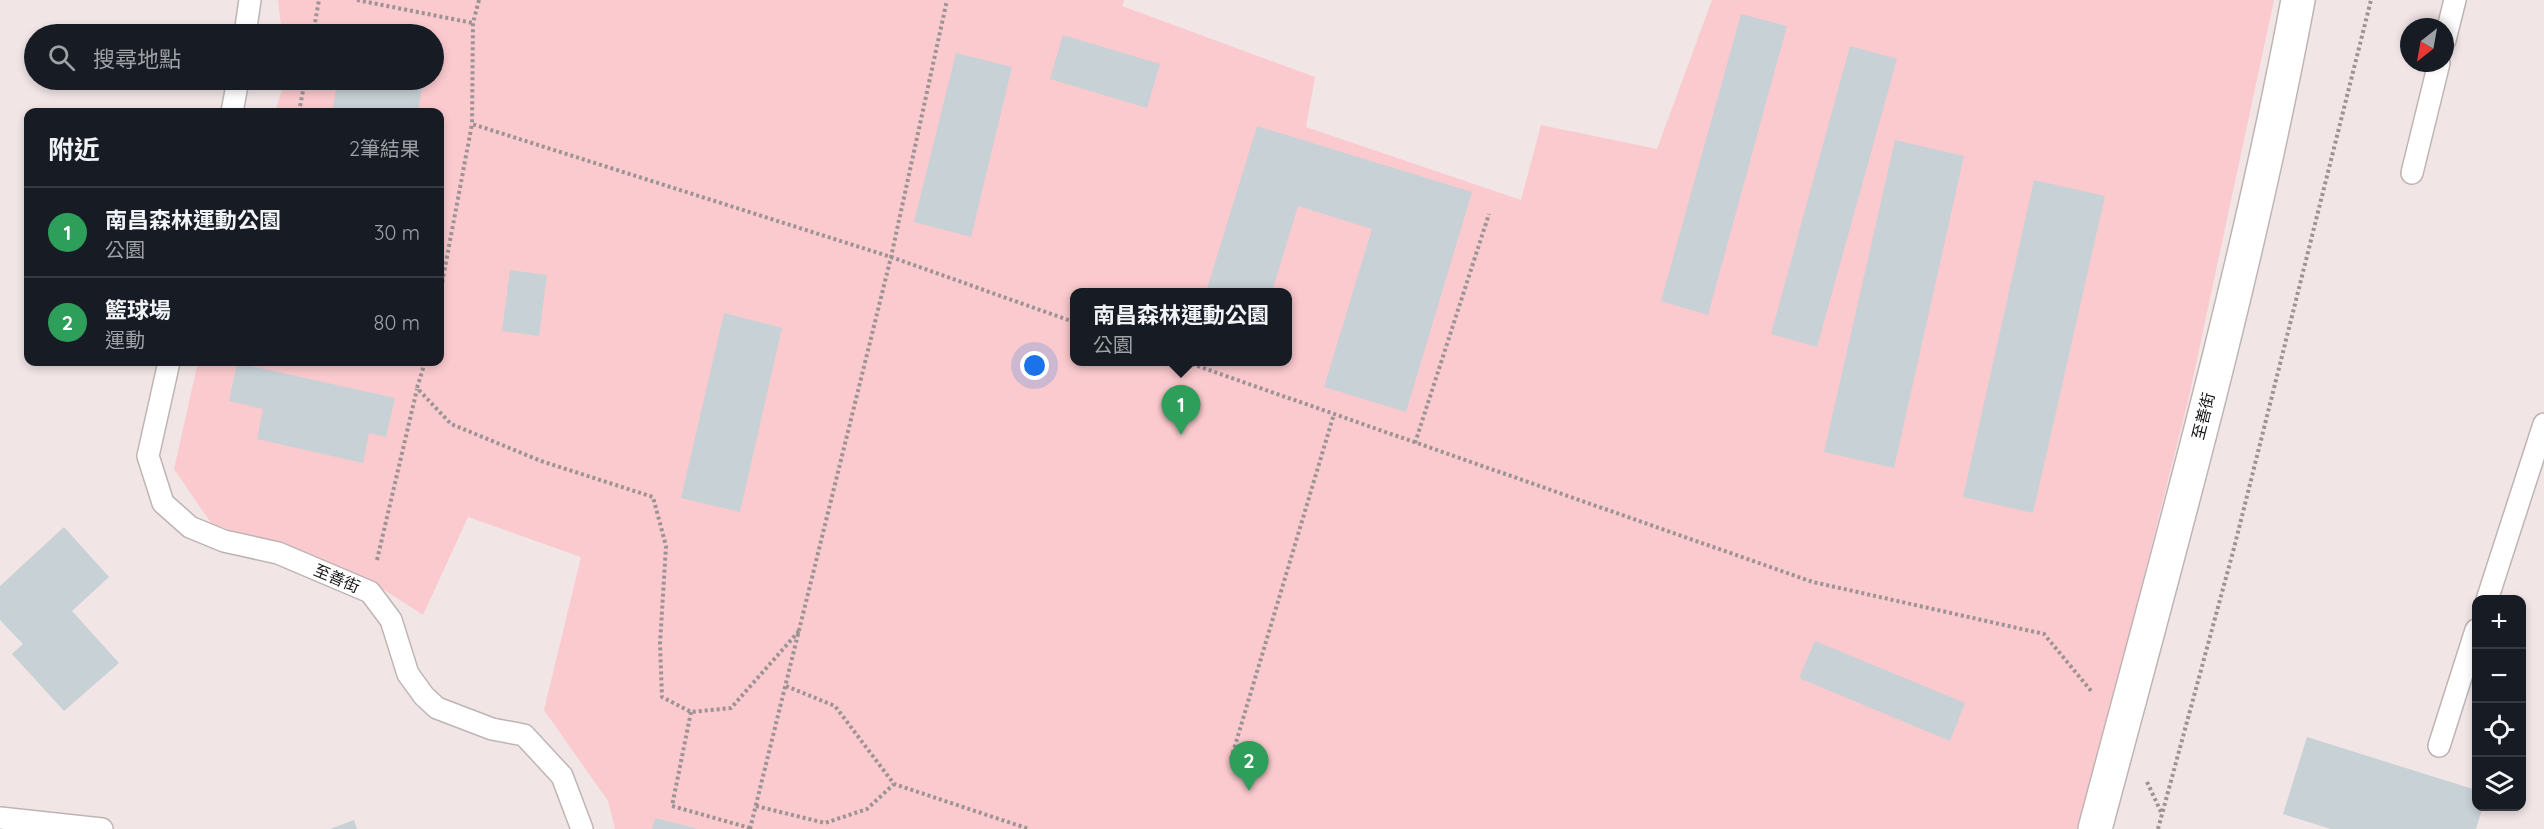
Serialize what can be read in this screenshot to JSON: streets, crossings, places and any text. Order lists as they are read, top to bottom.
{
  "streets": {
    "street": ["至善街"]
  },
  "north": "bottom left",
  "page": {
    "search": "搜尋地點",
    "heading": ["附近", "2筆結果"],
    "list": [
      {
        "mark": "1",
        "name": "南昌森林運動公園",
        "note": "公園",
        "value": "30 m"
      },
      {
        "mark": "2",
        "name": "籃球場",
        "note": "運動",
        "value": "80 m"
      }
    ],
    "popup": ["南昌森林運動公園", "公園"],
    "pins": ["1", "2"],
    "map_buttons": ["+", "−"]
  }
}
